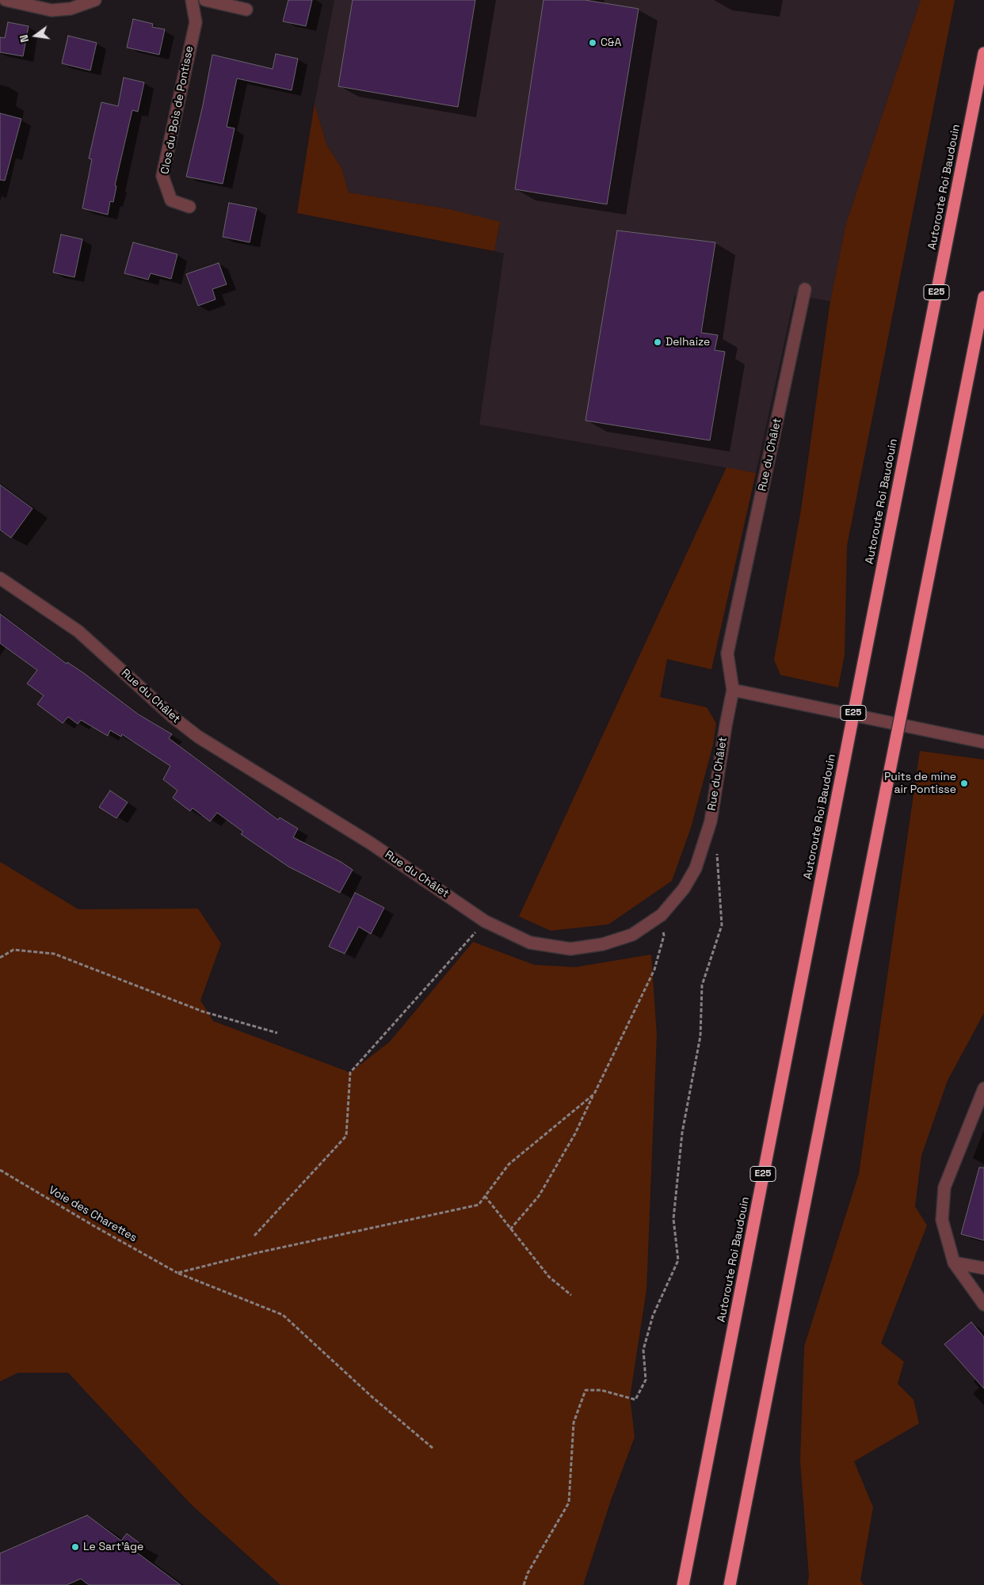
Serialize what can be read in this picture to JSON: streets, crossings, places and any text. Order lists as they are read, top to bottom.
{
  "streets": {
    "highway": ["Autoroute Roi Baudouin", "E25"],
    "street": ["Clos du Bois de Pontisse", "Rue du Châlet"],
    "path": ["Voie des Charettes"]
  },
  "places": [
    "C&A",
    "Delhaize",
    "Puits de mine air Pontisse",
    "Le Sart'âge"
  ],
  "north": "left"
}
